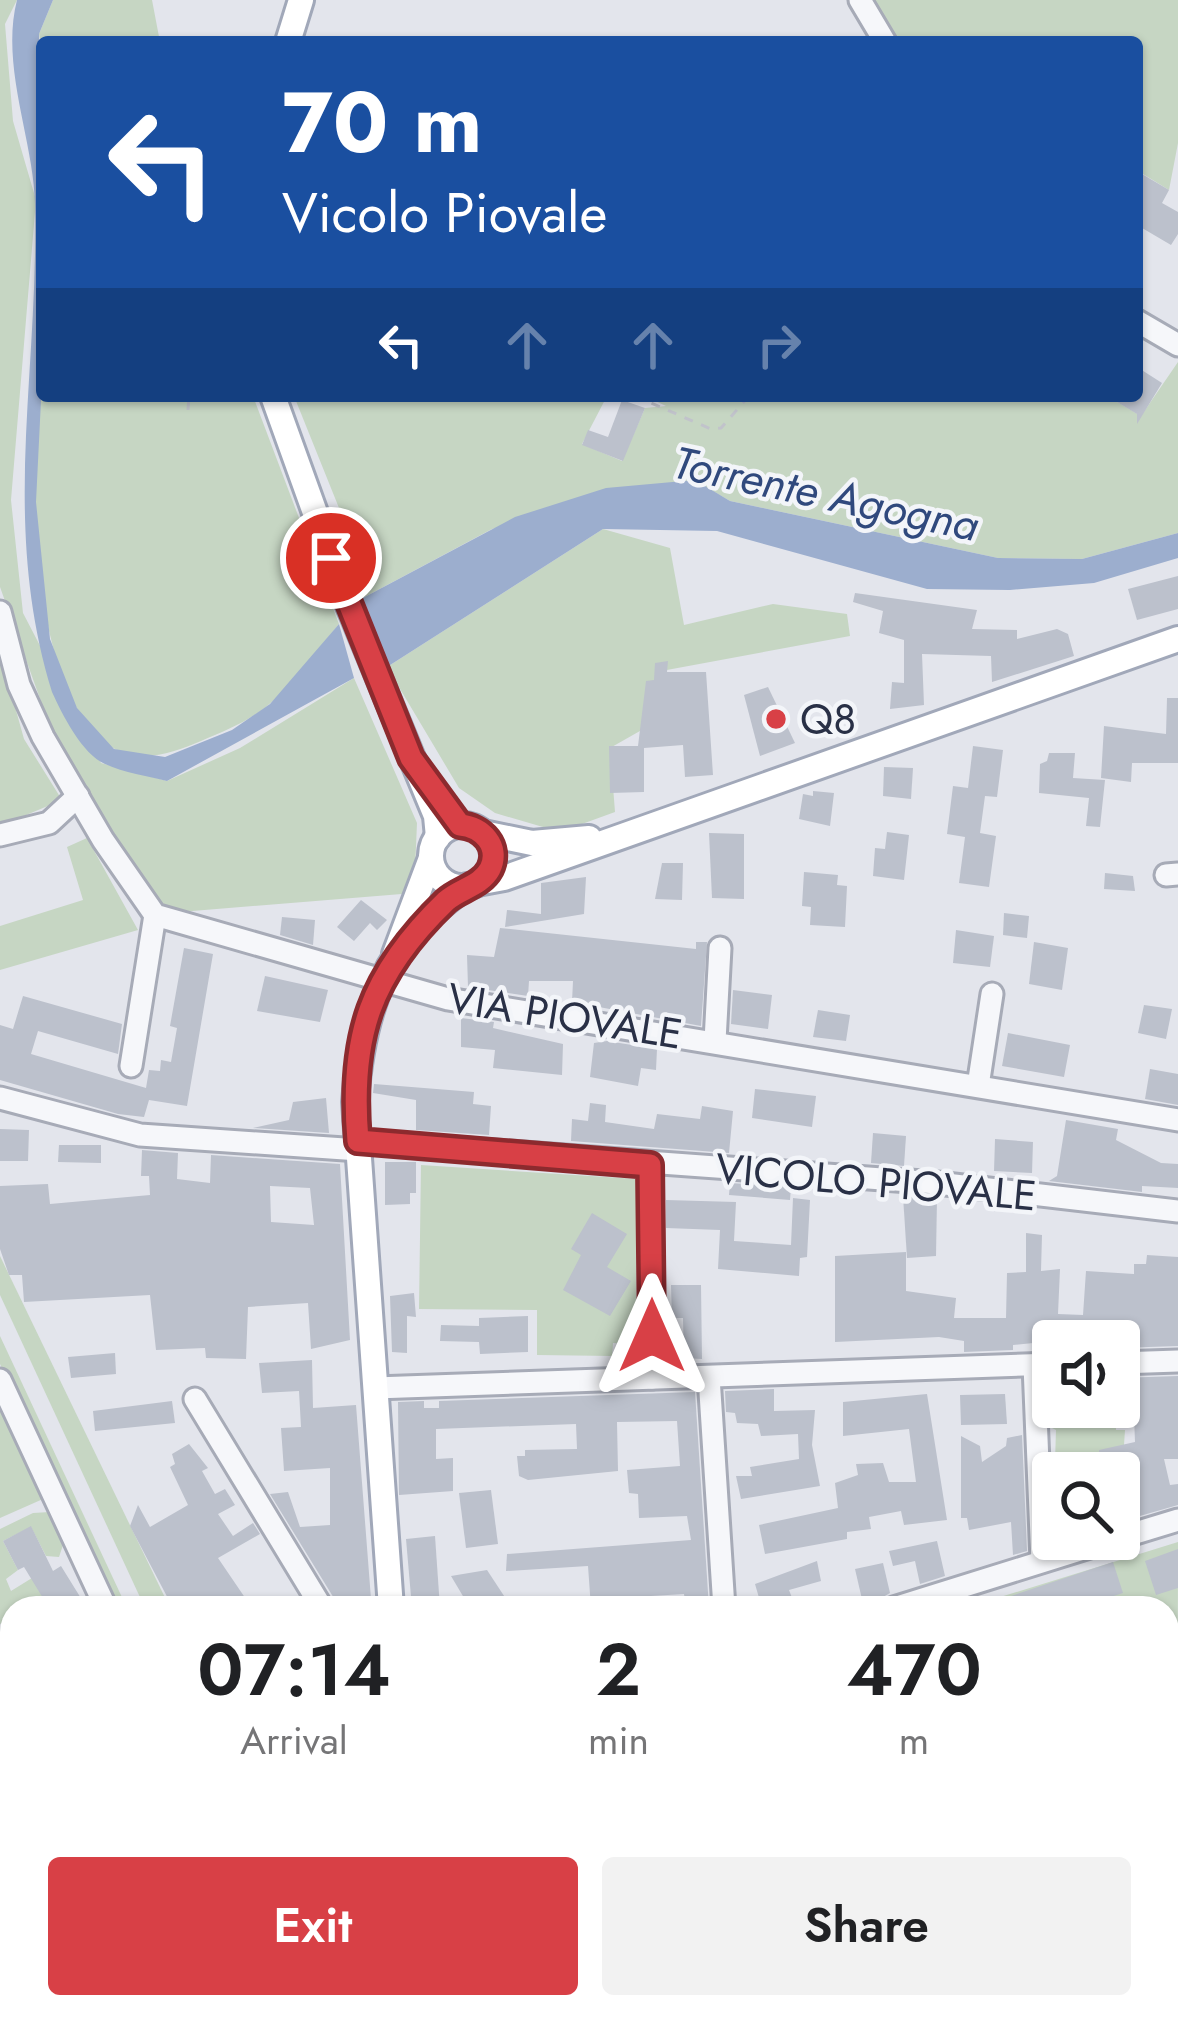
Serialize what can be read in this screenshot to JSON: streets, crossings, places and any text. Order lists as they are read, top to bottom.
{
  "streets": {
    "street": ["VIA PIOVALE", "VICOLO PIOVALE"]
  },
  "water": ["Torrente Agogna"],
  "places": ["Q8"],
  "page": {
    "turn": ["70 m", "Vicolo Piovale"],
    "eta": [
      "07:14",
      "Arrival",
      "2",
      "min",
      "470",
      "m"
    ],
    "buttons": ["Exit", "Share"]
  }
}
